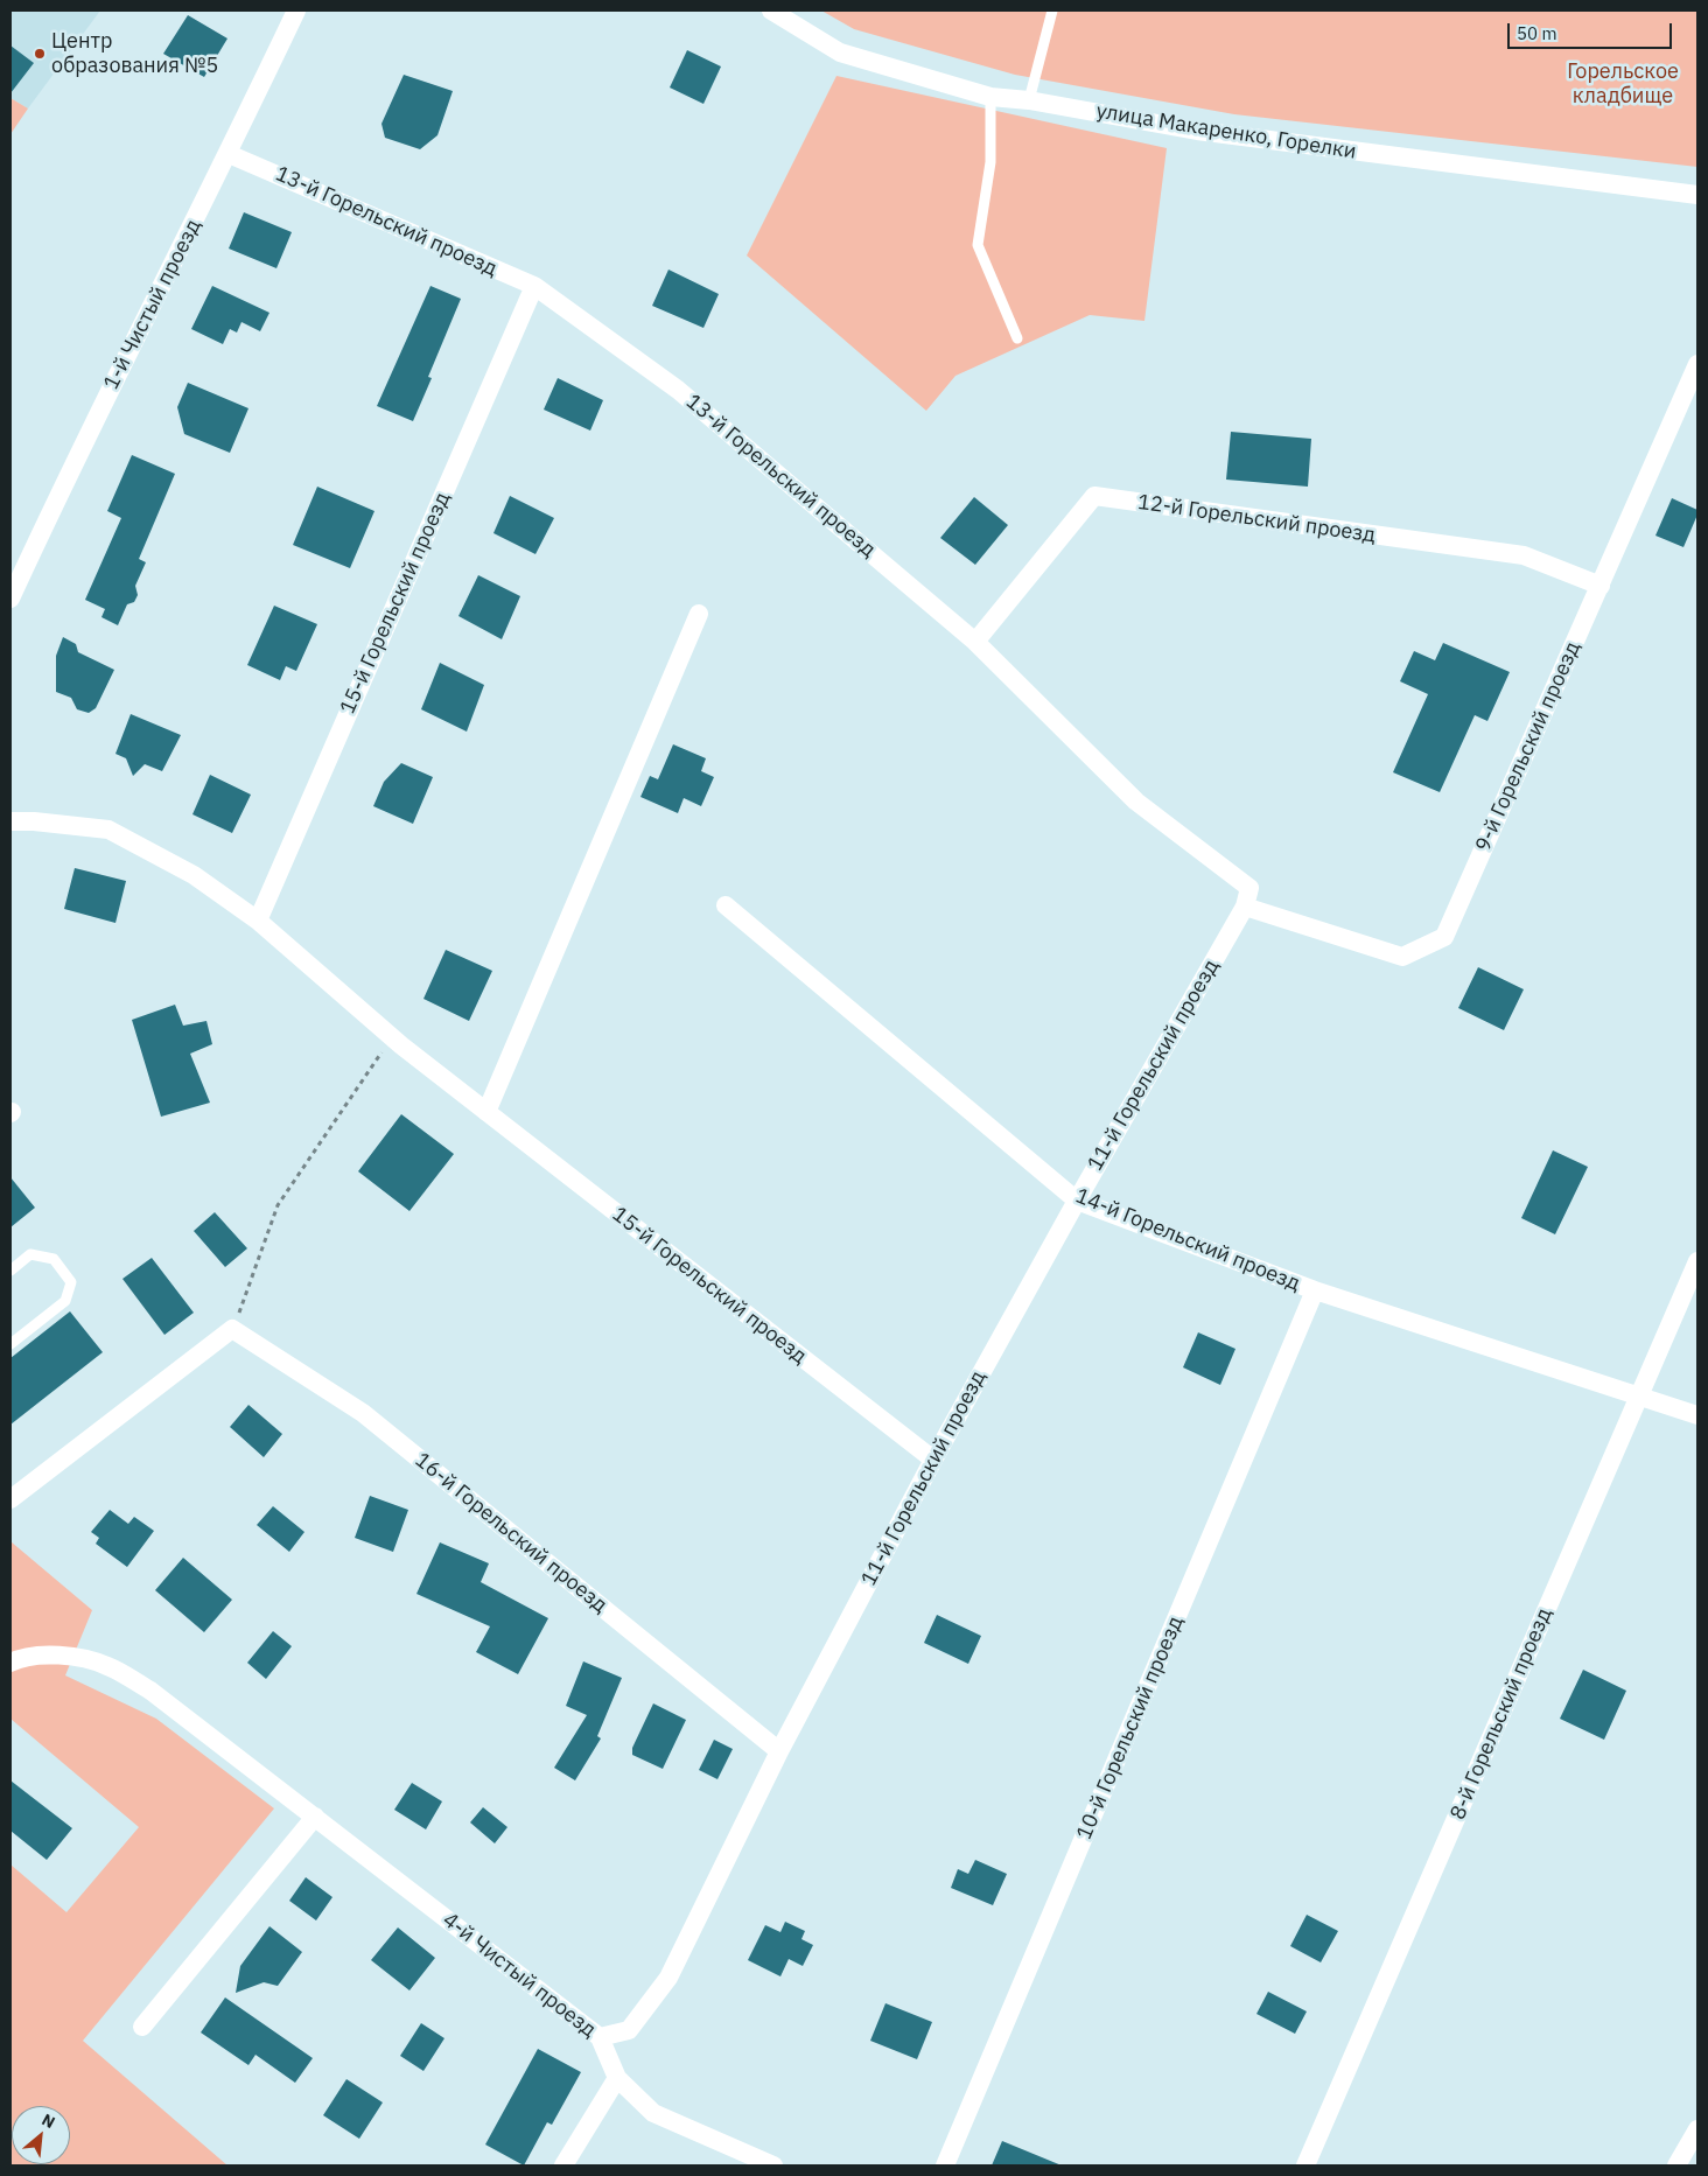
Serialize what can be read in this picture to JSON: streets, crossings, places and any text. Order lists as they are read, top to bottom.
{
  "streets": {
    "street": [
      "улица Макаренко, Горелки",
      "13-й Горельский проезд",
      "1-й Чистый проезд",
      "12-й Горельский проезд",
      "15-й Горельский проезд",
      "9-й Горельский проезд",
      "11-й Горельский проезд",
      "14-й Горельский проезд",
      "16-й Горельский проезд",
      "8-й Горельский проезд",
      "10-й Горельский проезд",
      "4-й Чистый проезд"
    ]
  },
  "crossings": [
    ["13-й Горельский проезд", "1-й Чистый проезд"],
    ["13-й Горельский проезд", "12-й Горельский проезд"],
    ["13-й Горельский проезд", "15-й Горельский проезд"],
    ["13-й Горельский проезд", "9-й Горельский проезд"],
    ["13-й Горельский проезд", "11-й Горельский проезд"],
    ["12-й Горельский проезд", "9-й Горельский проезд"],
    ["15-й Горельский проезд", "11-й Горельский проезд"],
    ["9-й Горельский проезд", "11-й Горельский проезд"],
    ["11-й Горельский проезд", "14-й Горельский проезд"],
    ["11-й Горельский проезд", "16-й Горельский проезд"],
    ["11-й Горельский проезд", "4-й Чистый проезд"],
    ["14-й Горельский проезд", "8-й Горельский проезд"],
    ["14-й Горельский проезд", "10-й Горельский проезд"]
  ],
  "parks": ["Горельское кладбище"],
  "places": ["Центр образования №5"],
  "scale_bar": "50 m",
  "north": "top right"
}
